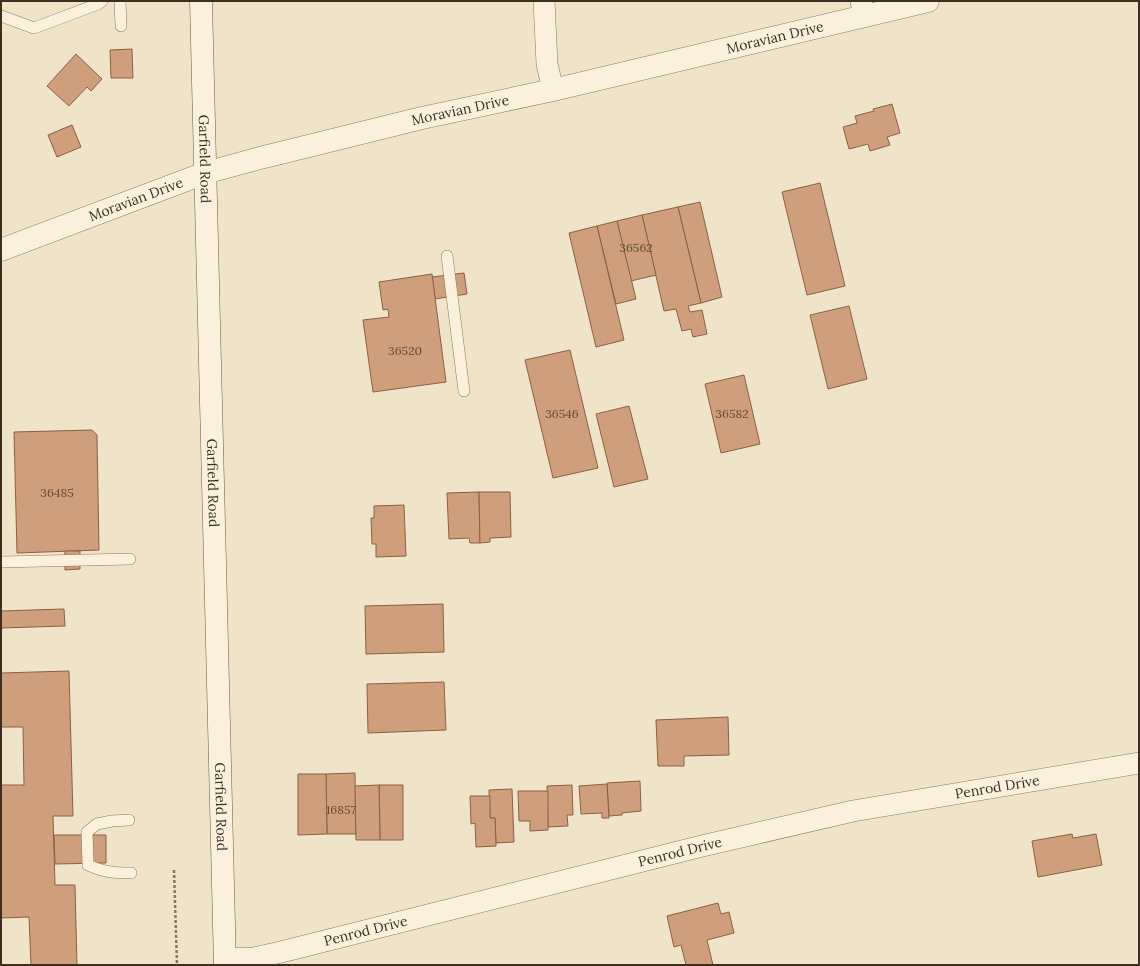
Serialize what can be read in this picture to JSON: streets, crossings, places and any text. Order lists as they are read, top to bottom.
{
  "streets": {
    "street": ["Moravian Drive", "Garfield Road", "Penrod Drive"]
  },
  "crossings": [
    ["Moravian Drive", "Garfield Road"],
    ["Garfield Road", "Penrod Drive"]
  ],
  "house_numbers": [
    "36562",
    "36520",
    "36546",
    "36582",
    "36485",
    "16857"
  ]
}
